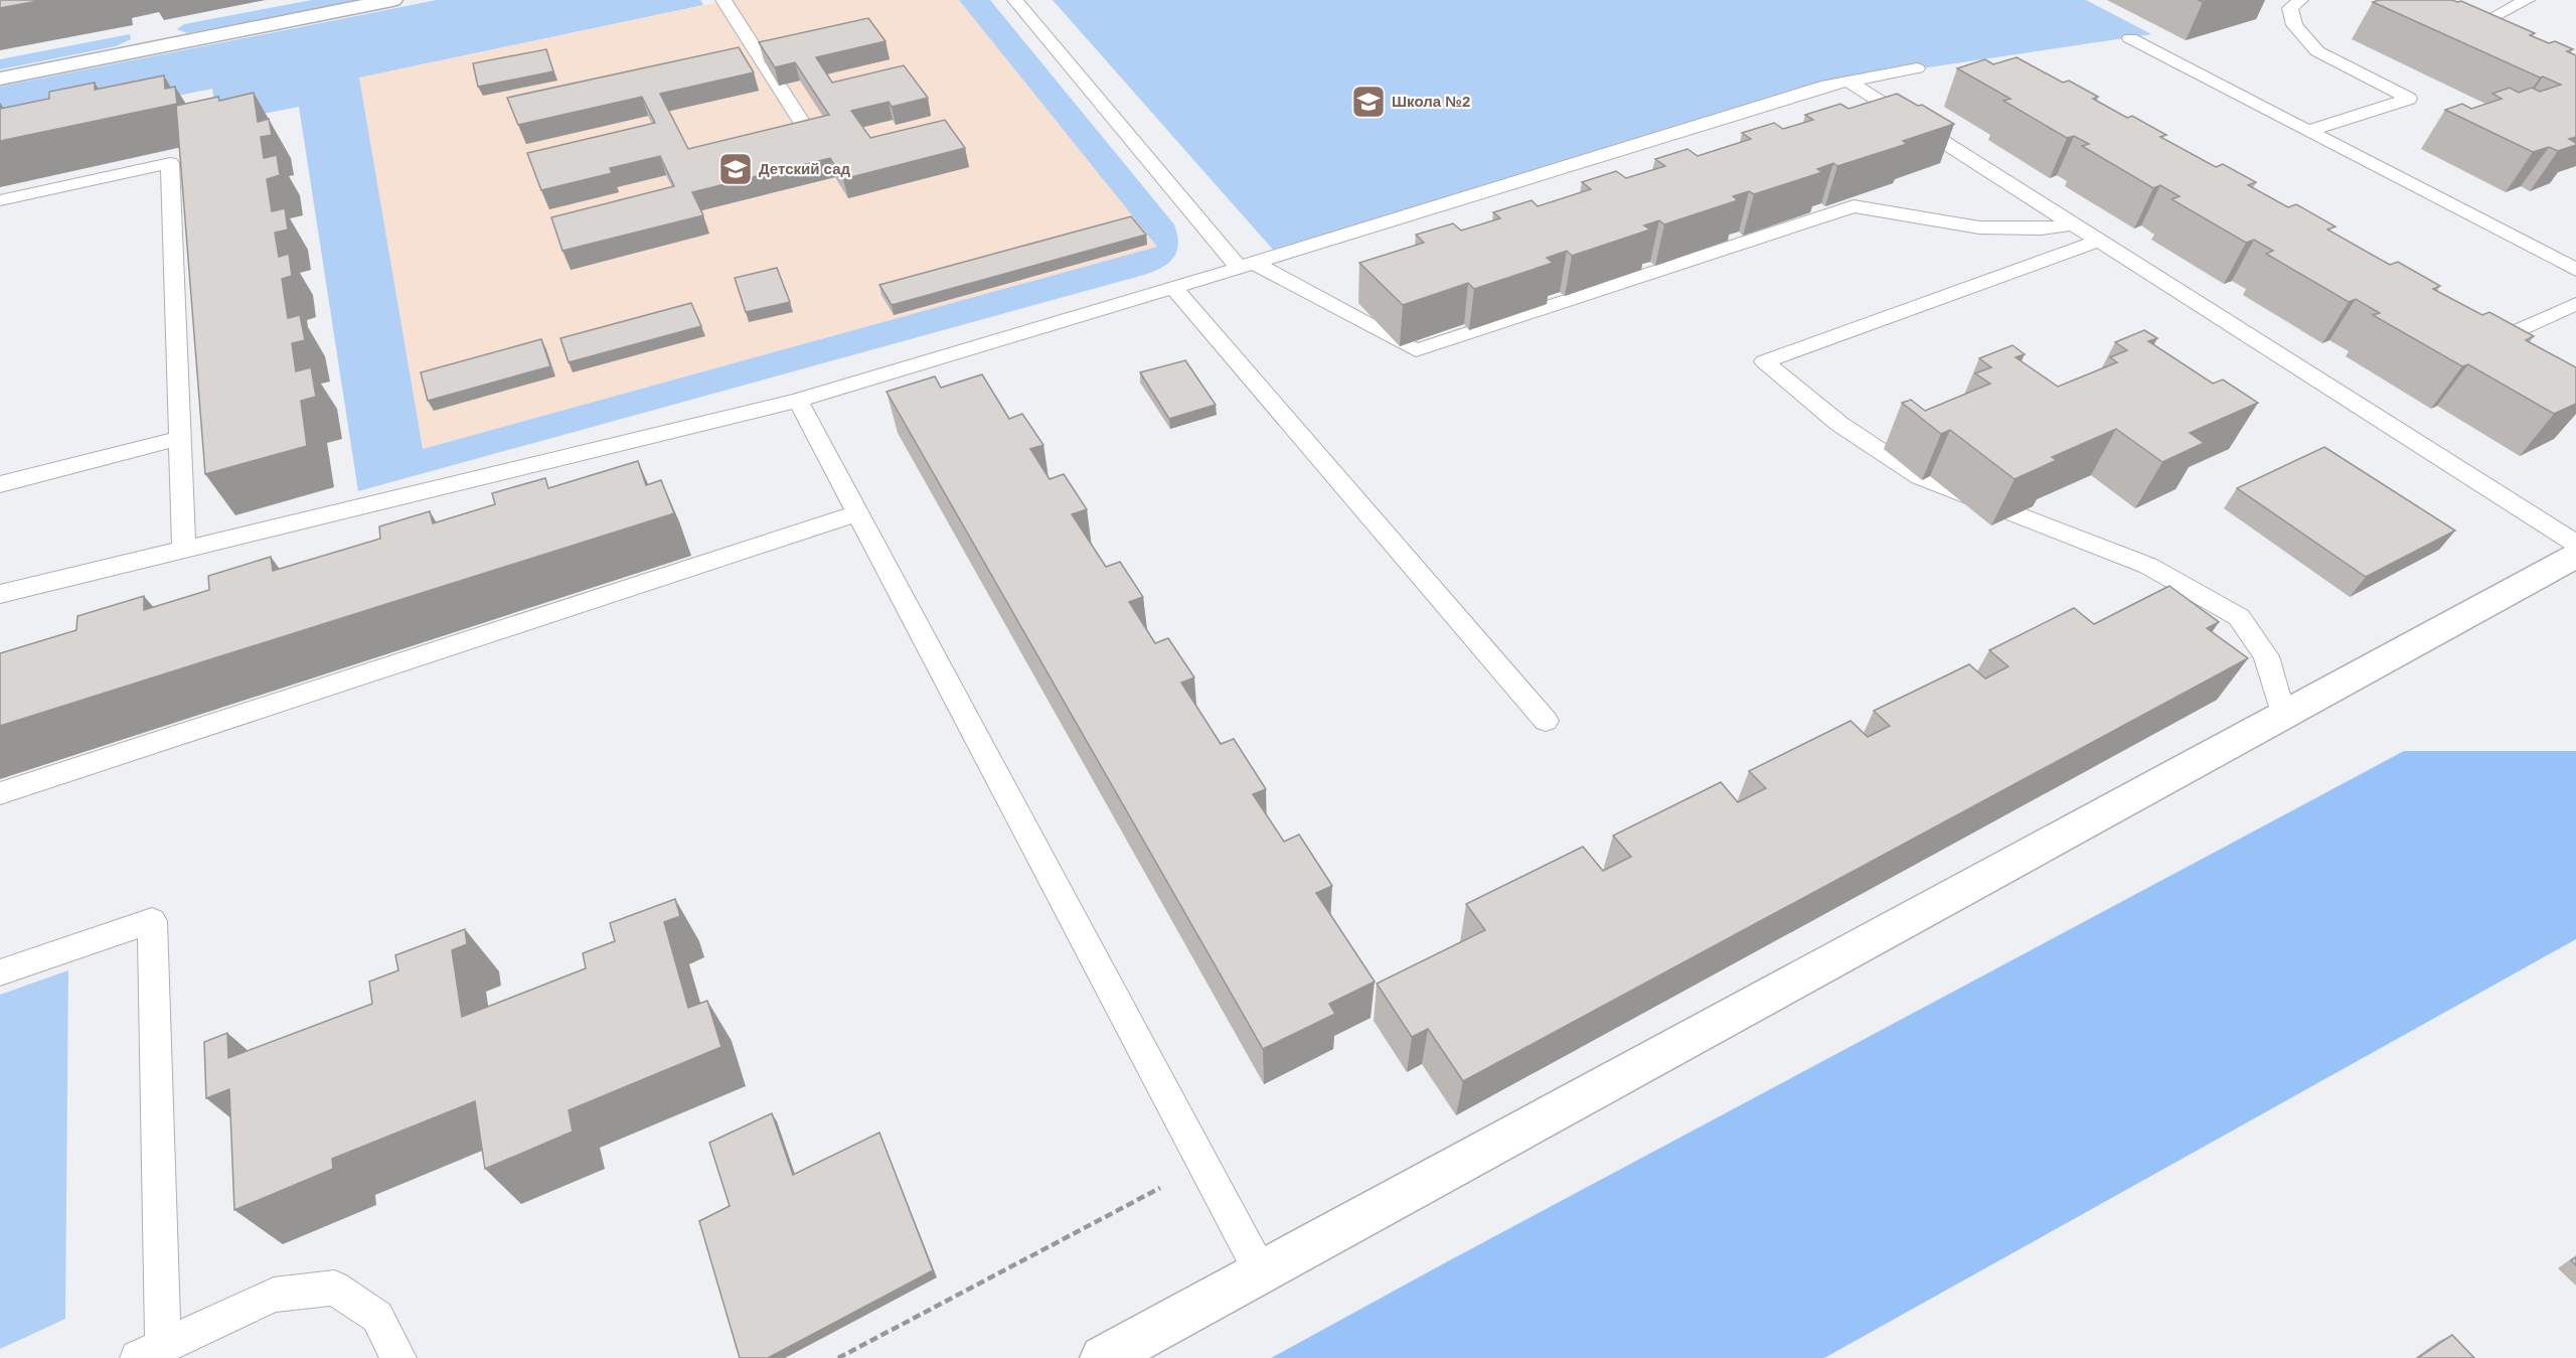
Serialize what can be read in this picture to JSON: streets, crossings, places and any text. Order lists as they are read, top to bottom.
{
  "places": {
    "school or university": ["Школа №2", "Детский сад"]
  }
}
